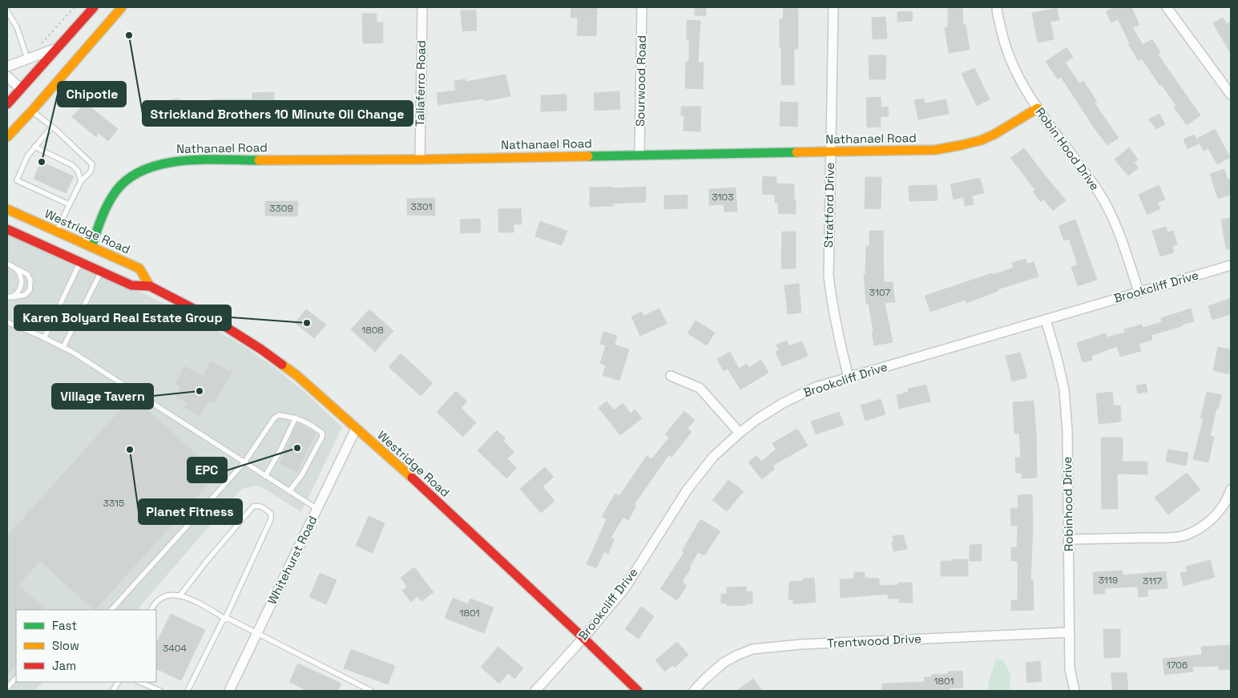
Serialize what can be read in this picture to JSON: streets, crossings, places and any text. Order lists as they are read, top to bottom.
{
  "streets": {
    "main road": ["Nathanael Road", "Westridge Road"],
    "street": [
      "Sourwood Road",
      "Taliaferro Road",
      "Robin Hood Drive",
      "Stratford Drive",
      "Brookcliff Drive",
      "Robinhood Drive",
      "Whitehurst Road",
      "Trentwood Drive"
    ]
  },
  "crossings": [
    ["Sourwood Road", "Nathanael Road"],
    ["Taliaferro Road", "Nathanael Road"],
    ["Nathanael Road", "Robin Hood Drive"],
    ["Nathanael Road", "Stratford Drive"],
    ["Nathanael Road", "Westridge Road"],
    ["Robin Hood Drive", "Brookcliff Drive"],
    ["Stratford Drive", "Brookcliff Drive"],
    ["Westridge Road", "Brookcliff Drive"],
    ["Westridge Road", "Whitehurst Road"],
    ["Brookcliff Drive", "Robinhood Drive"],
    ["Robinhood Drive", "Trentwood Drive"]
  ],
  "places": [
    "Strickland Brothers 10 Minute Oil Change",
    "Chipotle",
    "Karen Bolyard Real Estate Group",
    "Village Tavern",
    "EPC",
    "Planet Fitness"
  ],
  "house_numbers": [
    "3103",
    "3301",
    "3309",
    "3107",
    "1808",
    "3315",
    "3119",
    "3117",
    "1801",
    "3404",
    "1706",
    "1801"
  ],
  "legend": ["Fast", "Slow", "Jam"]
}
